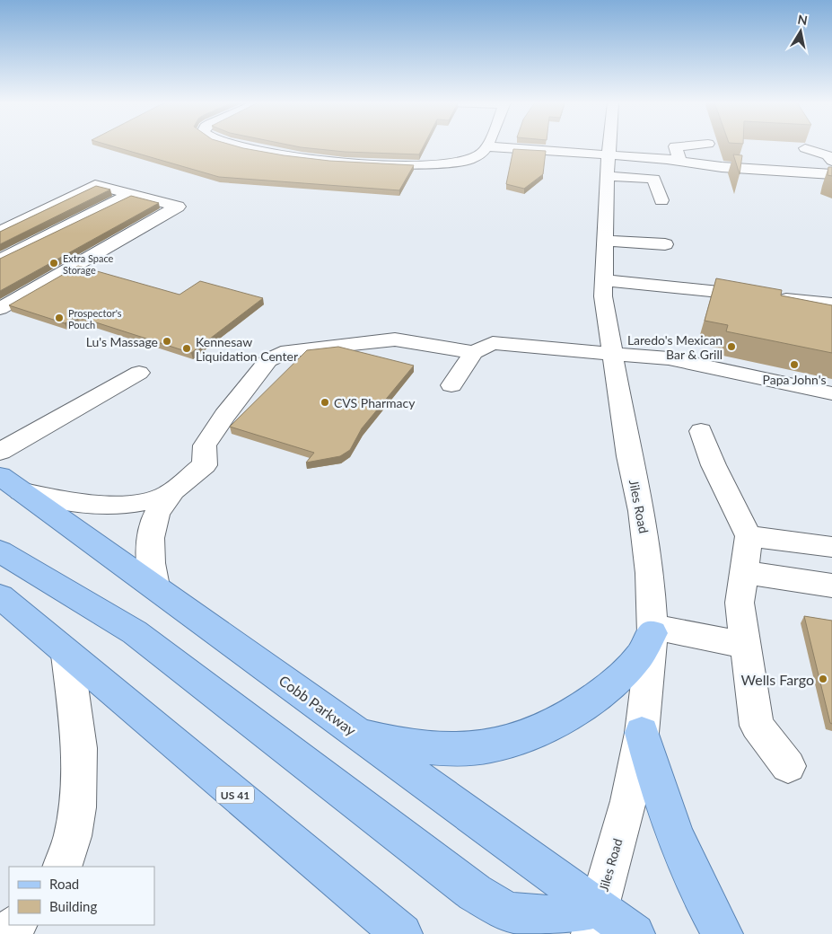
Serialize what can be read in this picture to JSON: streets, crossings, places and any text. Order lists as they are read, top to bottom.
{
  "streets": {
    "main road": ["Cobb Parkway", "US 41"],
    "street": ["Jiles Road"]
  },
  "crossings": [
    ["Jiles Road", "Cobb Parkway"]
  ],
  "places": [
    "Extra Space Storage",
    "Prospector's Pouch",
    "Lu's Massage",
    "Laredo's Mexican Bar & Grill",
    "Kennesaw Liquidation Center",
    "Papa John's",
    "CVS Pharmacy",
    "Wells Fargo"
  ],
  "legend": ["Road", "Building"],
  "north": "top"
}
